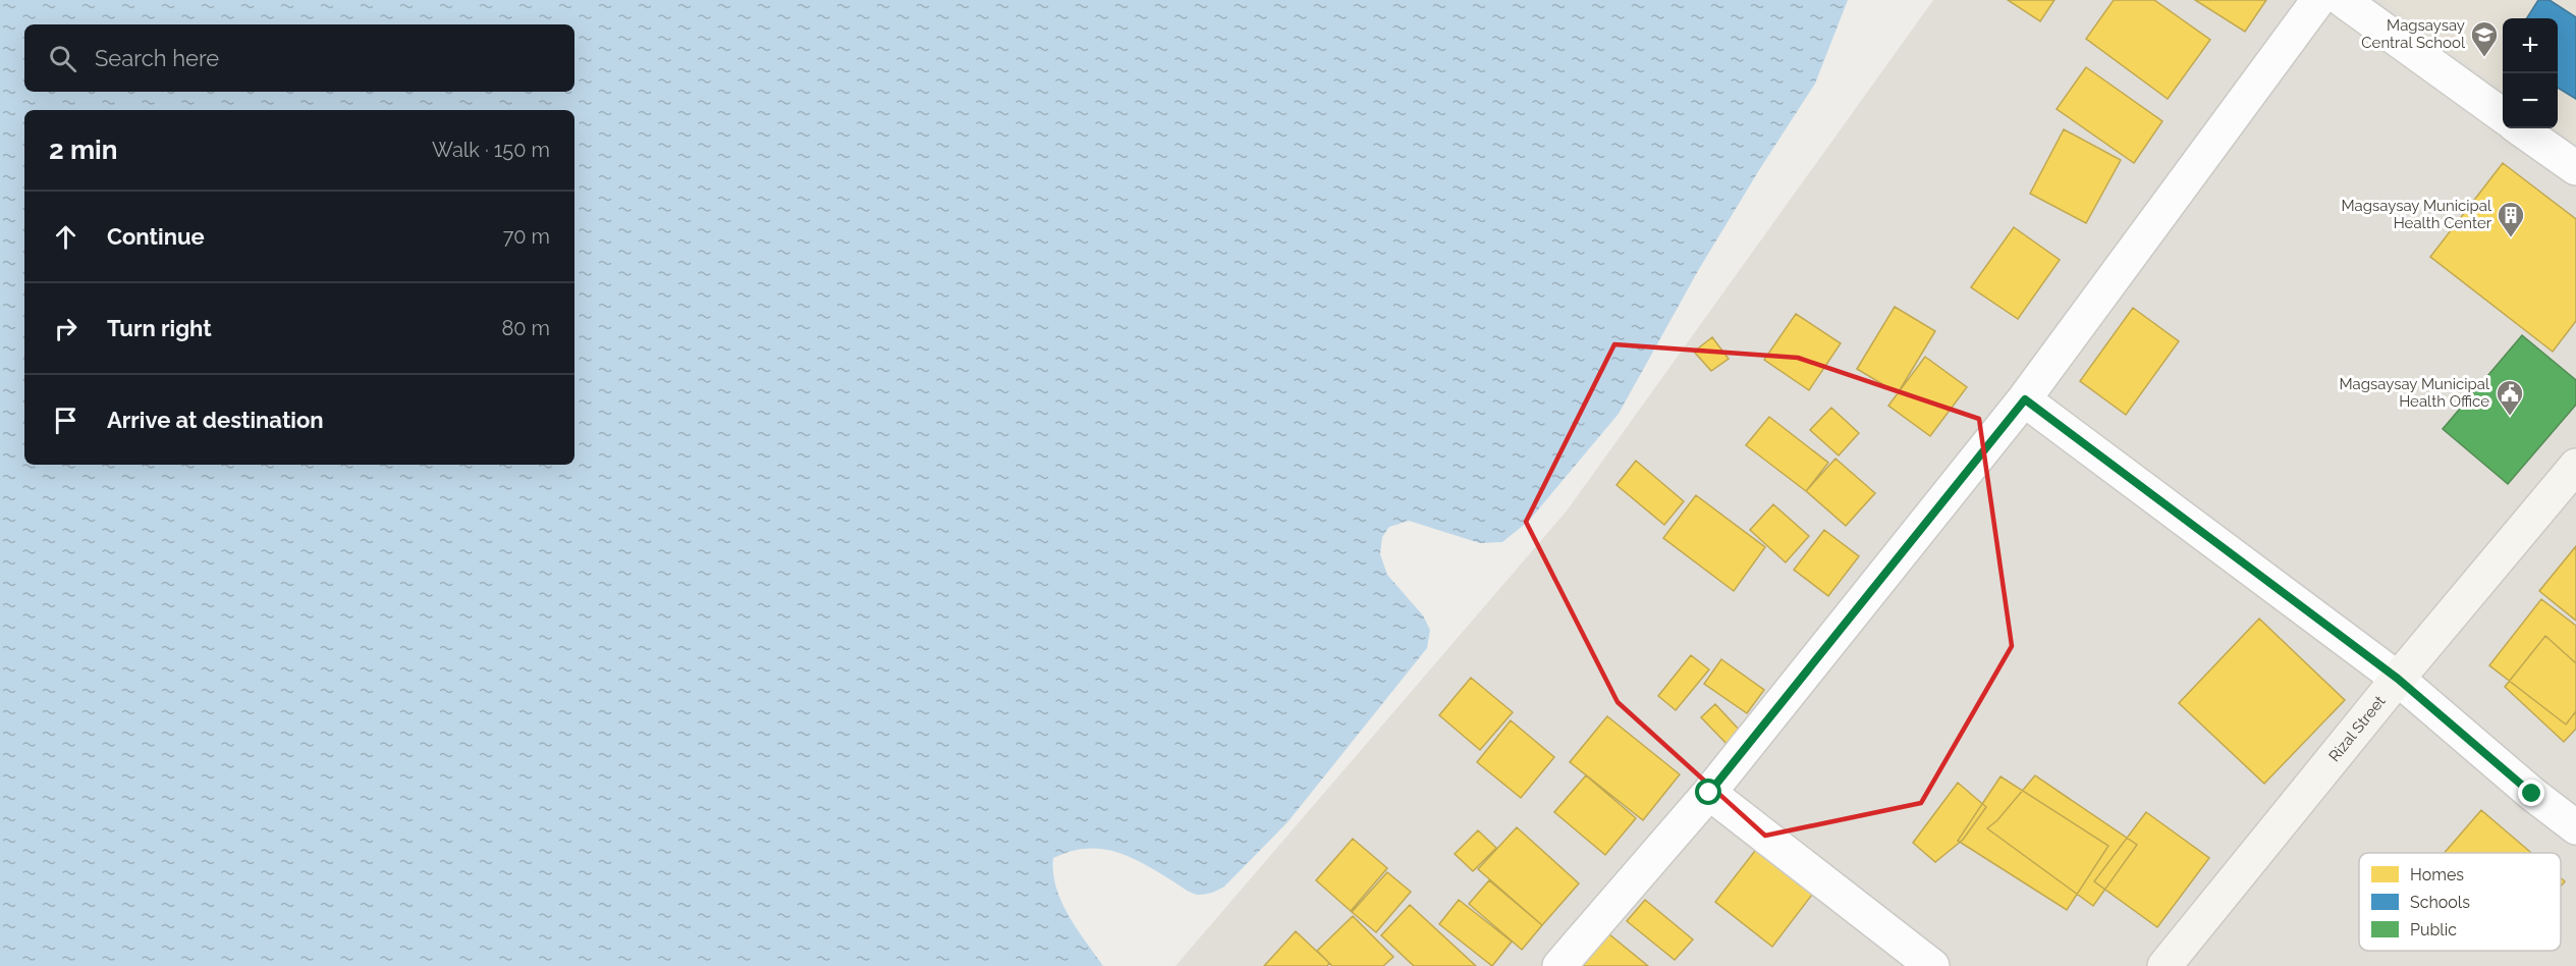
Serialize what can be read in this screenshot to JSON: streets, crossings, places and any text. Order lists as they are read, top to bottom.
{
  "streets": {
    "main road": ["Rizal Street"]
  },
  "places": {
    "school or university": ["Magsaysay Central School"],
    "building": ["Magsaysay Municipal Health Center"],
    "public building": ["Magsaysay Municipal Health Office"]
  },
  "legend": ["Homes", "Schools", "Public"],
  "page": {
    "map_buttons": ["+", "−"],
    "search": "Search here",
    "heading": ["2 min", "Walk · 150 m"],
    "list": [
      ["Continue", "70 m"],
      ["Turn right", "80 m"],
      "Arrive at destination"
    ]
  }
}
